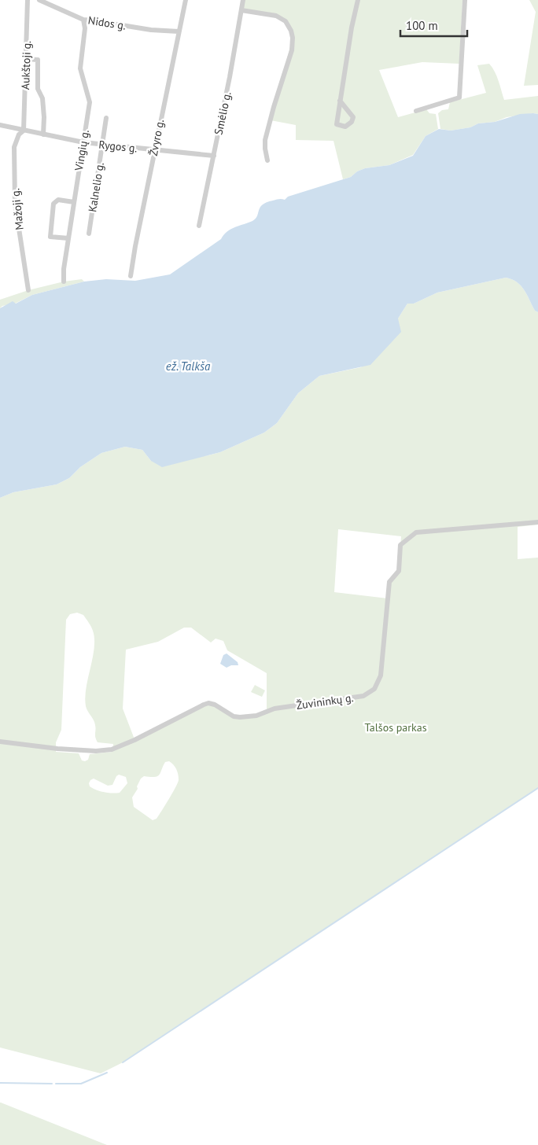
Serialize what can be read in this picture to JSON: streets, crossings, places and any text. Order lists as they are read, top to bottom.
{
  "streets": {
    "street": [
      "Nidos g.",
      "Aukštoji g.",
      "Smėlio g.",
      "Žvyro g.",
      "Rygos g.",
      "Vingių g.",
      "Kalnelio g.",
      "Mažoji g.",
      "Žuvininkų g."
    ]
  },
  "crossings": [
    ["Nidos g.", "Žvyro g."],
    ["Nidos g.", "Vingių g."],
    ["Aukštoji g.", "Rygos g."],
    ["Aukštoji g.", "Mažoji g."],
    ["Smėlio g.", "Rygos g."],
    ["Žvyro g.", "Rygos g."],
    ["Rygos g.", "Vingių g."],
    ["Rygos g.", "Kalnelio g."],
    ["Rygos g.", "Mažoji g."]
  ],
  "water": ["ež. Talkša"],
  "parks": ["Talšos parkas"],
  "scale_bar": "100 m"
}
